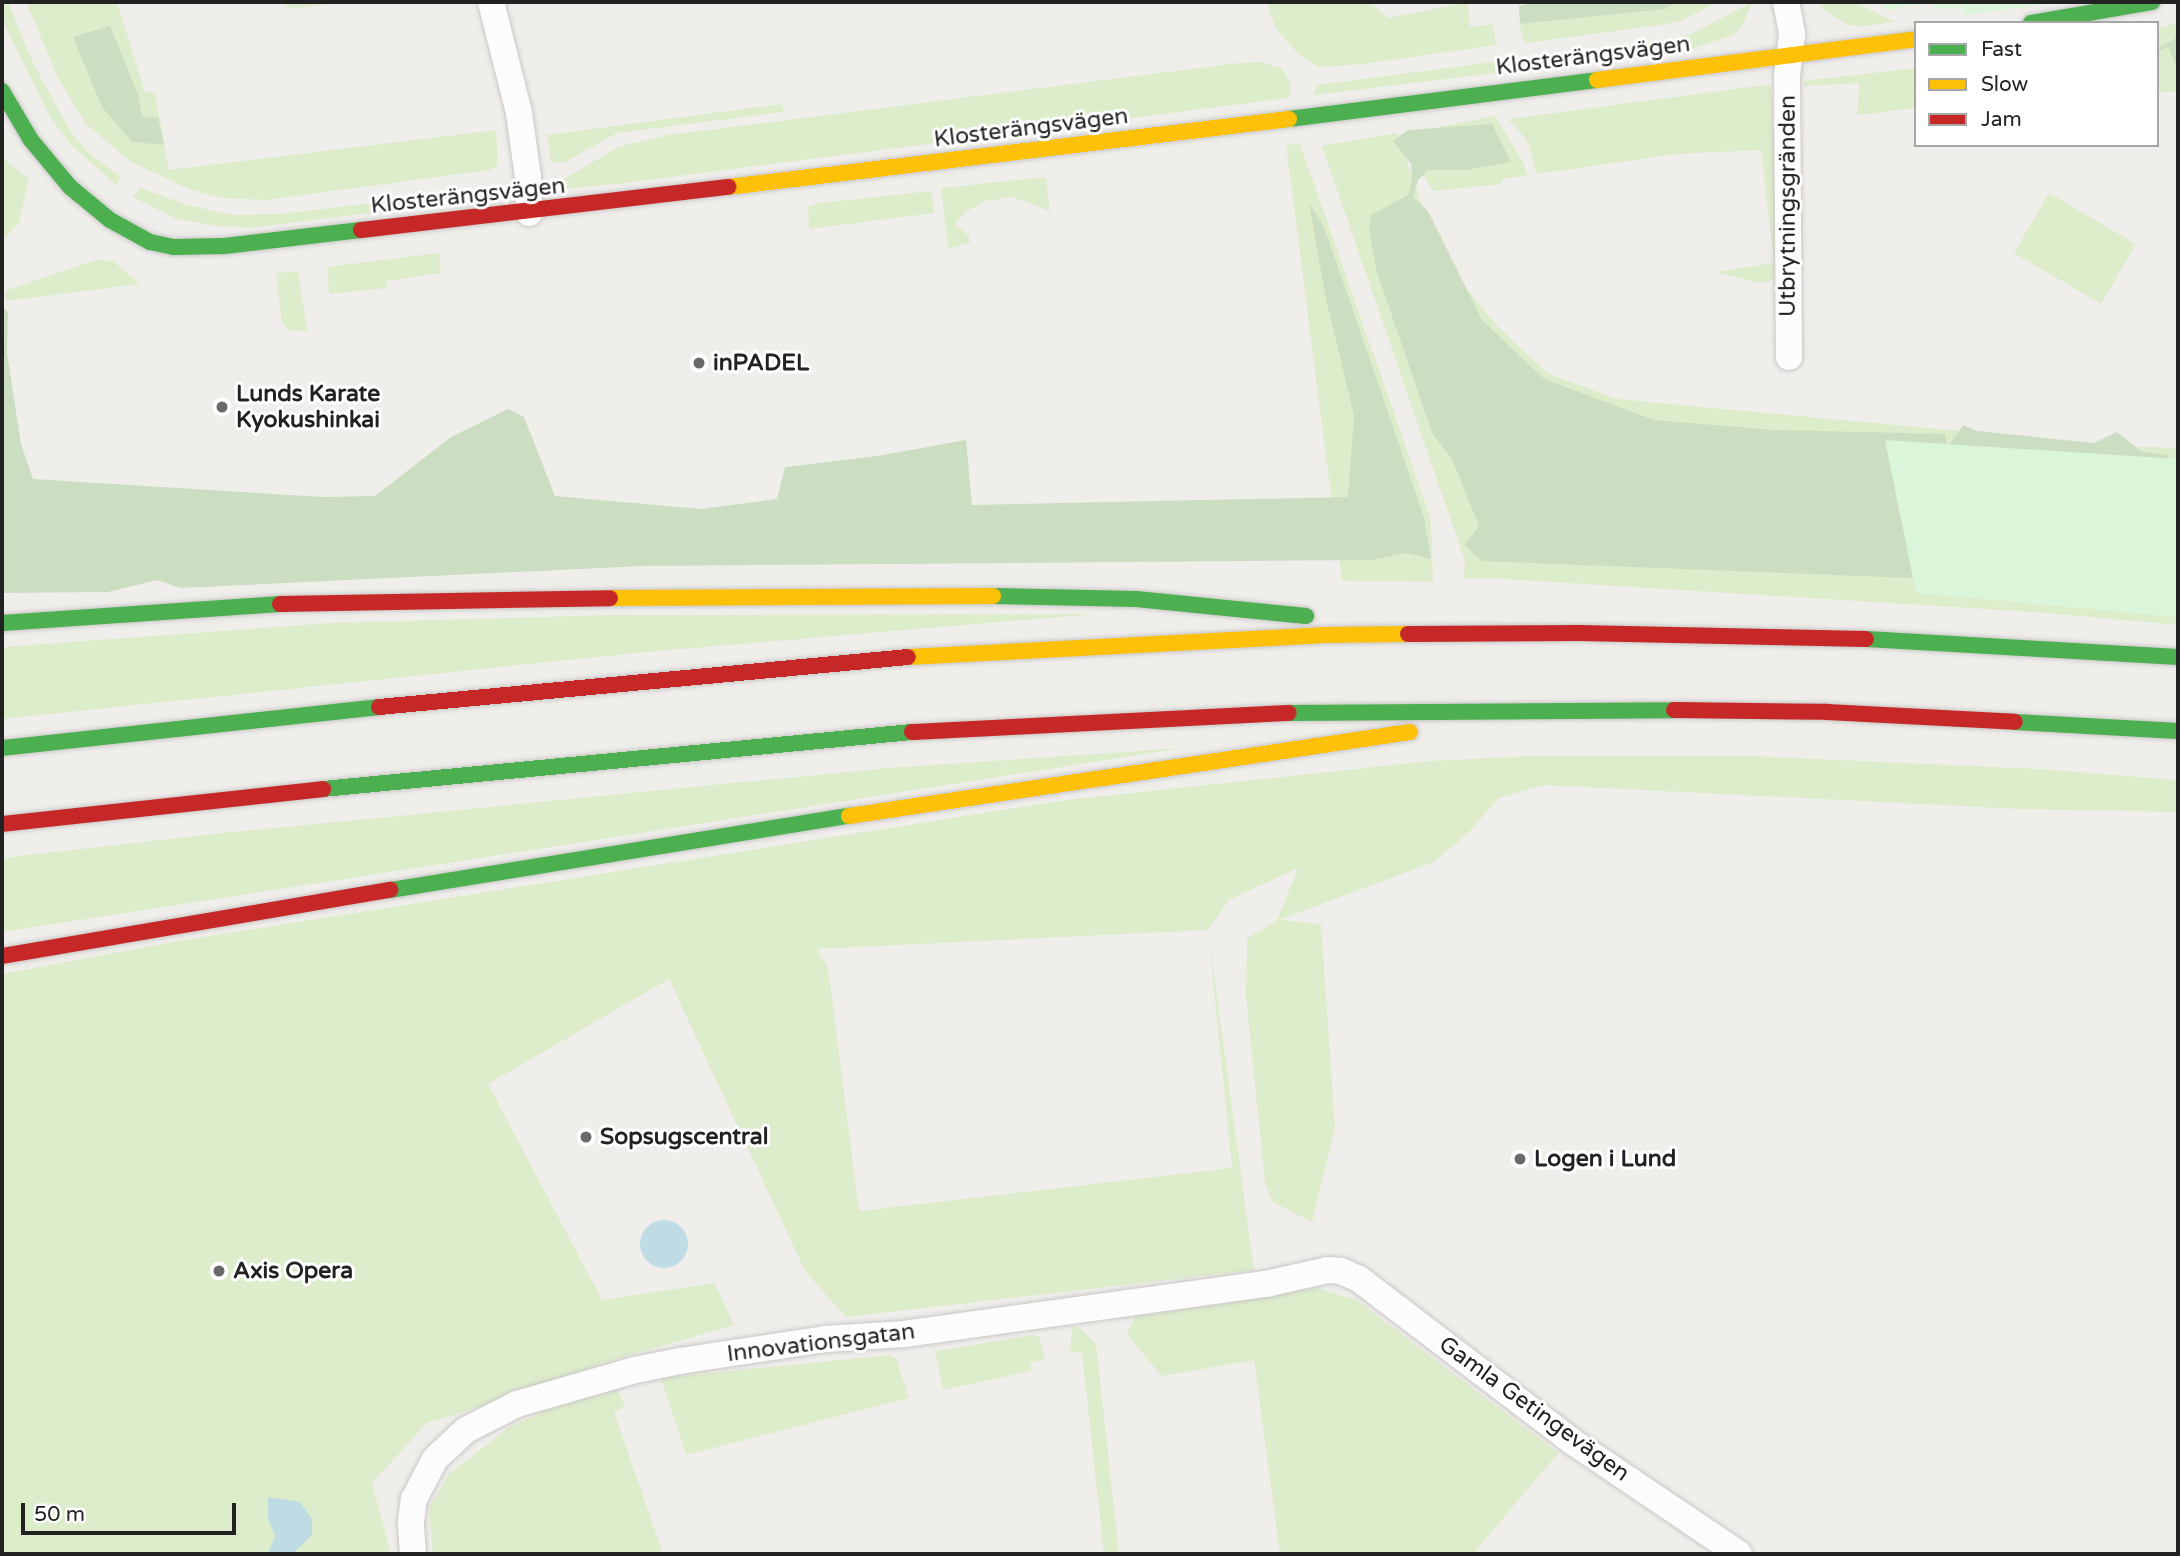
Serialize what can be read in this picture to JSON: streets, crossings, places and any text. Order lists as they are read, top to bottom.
{
  "streets": {
    "main road": ["Klosterängsvägen"],
    "street": ["Utbrytningsgränden", "Innovationsgatan", "Gamla Getingevägen"]
  },
  "crossings": [
    ["Klosterängsvägen", "Utbrytningsgränden"],
    ["Innovationsgatan", "Gamla Getingevägen"]
  ],
  "places": [
    "inPADEL",
    "Lunds Karate Kyokushinkai",
    "Sopsugscentral",
    "Logen i Lund",
    "Axis Opera"
  ],
  "legend": ["Fast", "Slow", "Jam"],
  "scale_bar": "50 m"
}
